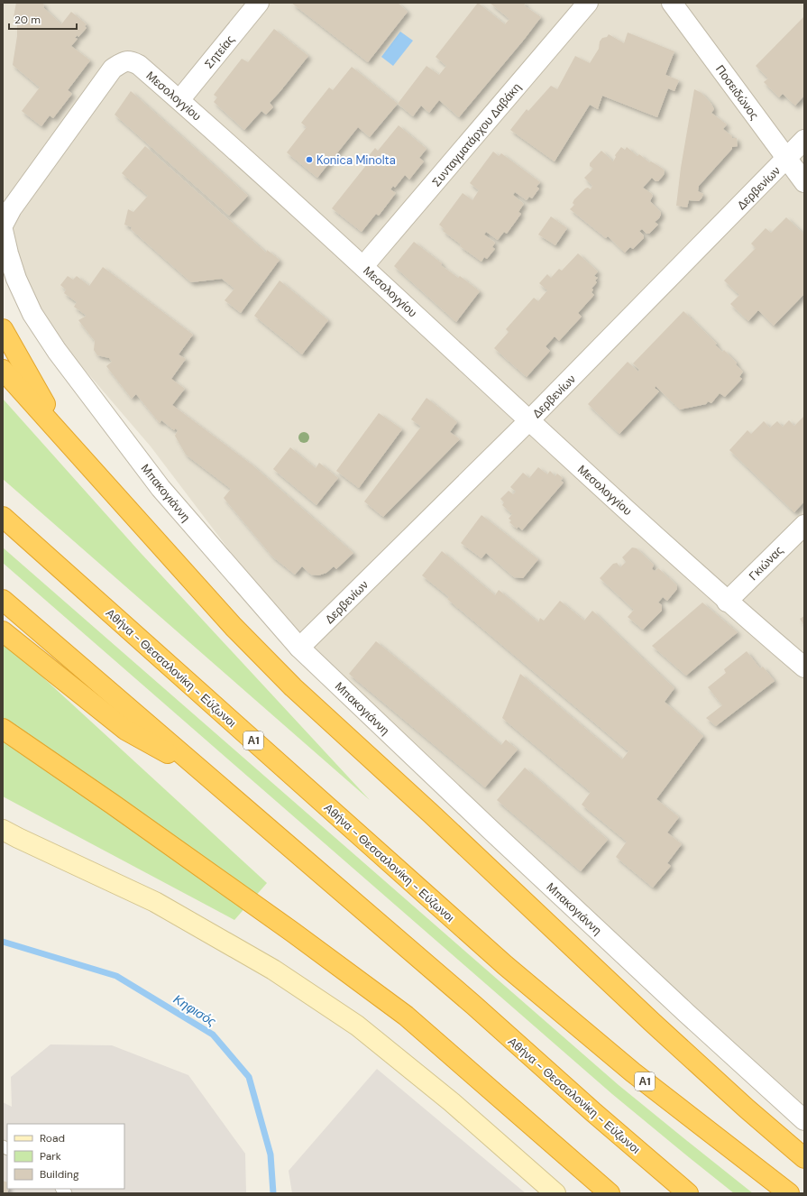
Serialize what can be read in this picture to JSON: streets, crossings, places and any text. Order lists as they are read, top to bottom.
{
  "streets": {
    "highway": ["Αθήνα - Θεσσαλονίκη - Εύζωνοι", "Α1"],
    "street": [
      "Σητείας",
      "Ποσειδώνος",
      "Μεσολογγίου",
      "Συνταγματάρχου Δαβάκη",
      "Δερβενίων",
      "Μπακογιάννη",
      "Γκιώνας"
    ]
  },
  "crossings": [
    ["Σητείας", "Μεσολογγίου"],
    ["Ποσειδώνος", "Δερβενίων"],
    ["Μεσολογγίου", "Συνταγματάρχου Δαβάκη"],
    ["Μεσολογγίου", "Δερβενίων"],
    ["Μεσολογγίου", "Γκιώνας"],
    ["Δερβενίων", "Μπακογιάννη"]
  ],
  "water": ["Κηφισός"],
  "places": ["Konica Minolta"],
  "legend": ["Road", "Park", "Building"],
  "scale_bar": "20 m"
}
